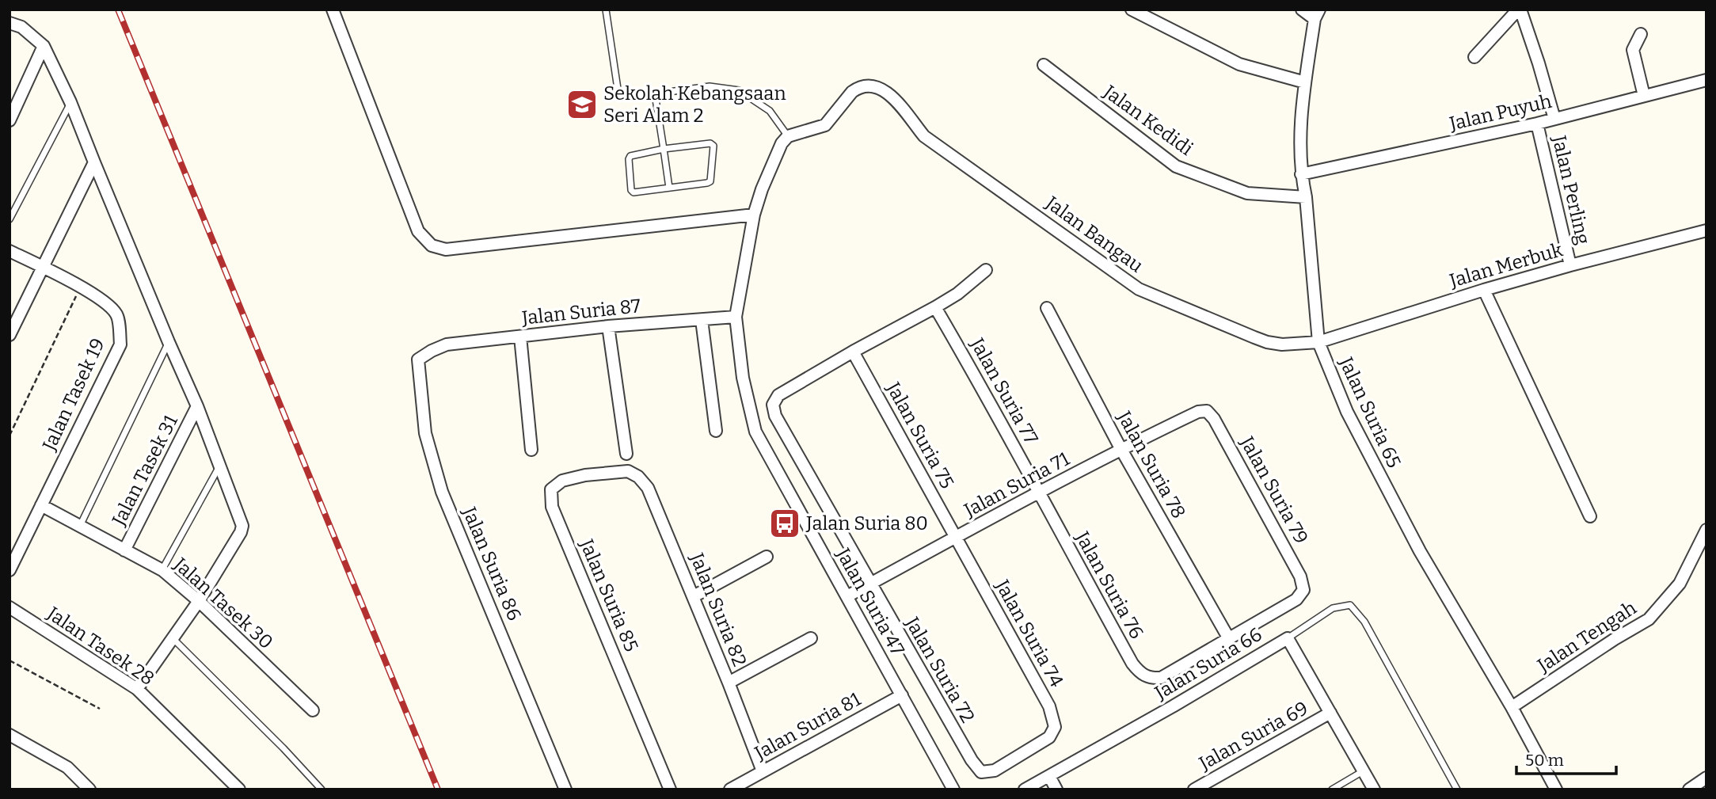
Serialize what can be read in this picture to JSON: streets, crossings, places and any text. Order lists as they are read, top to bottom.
{
  "streets": {
    "street": [
      "Jalan Puyuh",
      "Jalan Kedidi",
      "Jalan Perling",
      "Jalan Bangau",
      "Jalan Merbuk",
      "Jalan Suria 87",
      "Jalan Suria 77",
      "Jalan Tasek 19",
      "Jalan Suria 65",
      "Jalan Suria 75",
      "Jalan Suria 78",
      "Jalan Tasek 31",
      "Jalan Suria 71",
      "Jalan Suria 79",
      "Jalan Suria 86",
      "Jalan Suria 76",
      "Jalan Suria 85",
      "Jalan Suria 47",
      "Jalan Tasek 30",
      "Jalan Suria 82",
      "Jalan Suria 74",
      "Jalan Tengah",
      "Jalan Tasek 28",
      "Jalan Suria 66",
      "Jalan Suria 72",
      "Jalan Suria 81",
      "Jalan Suria 69"
    ]
  },
  "crossings": [
    ["Jalan Puyuh", "Jalan Perling"],
    ["Jalan Puyuh", "Jalan Suria 65"],
    ["Jalan Kedidi", "Jalan Suria 65"],
    ["Jalan Perling", "Jalan Merbuk"],
    ["Jalan Bangau", "Jalan Merbuk"],
    ["Jalan Bangau", "Jalan Suria 65"],
    ["Jalan Bangau", "Jalan Suria 47"],
    ["Jalan Merbuk", "Jalan Suria 65"],
    ["Jalan Suria 87", "Jalan Suria 86"],
    ["Jalan Suria 87", "Jalan Suria 47"],
    ["Jalan Suria 77", "Jalan Suria 71"],
    ["Jalan Suria 77", "Jalan Suria 76"],
    ["Jalan Tasek 19", "Jalan Tasek 30"],
    ["Jalan Suria 65", "Jalan Tengah"],
    ["Jalan Suria 75", "Jalan Suria 71"],
    ["Jalan Suria 75", "Jalan Suria 74"],
    ["Jalan Suria 75", "Jalan Suria 72"],
    ["Jalan Suria 78", "Jalan Suria 71"],
    ["Jalan Suria 78", "Jalan Suria 79"],
    ["Jalan Suria 78", "Jalan Suria 76"],
    ["Jalan Tasek 31", "Jalan Tasek 30"],
    ["Jalan Suria 71", "Jalan Suria 79"],
    ["Jalan Suria 71", "Jalan Suria 76"],
    ["Jalan Suria 71", "Jalan Suria 47"],
    ["Jalan Suria 71", "Jalan Suria 74"],
    ["Jalan Suria 71", "Jalan Suria 72"],
    ["Jalan Suria 79", "Jalan Suria 76"],
    ["Jalan Suria 85", "Jalan Suria 82"],
    ["Jalan Suria 47", "Jalan Suria 81"],
    ["Jalan Suria 82", "Jalan Suria 81"],
    ["Jalan Suria 74", "Jalan Suria 72"],
    ["Jalan Suria 66", "Jalan Suria 69"]
  ],
  "places": {
    "school or university": ["Sekolah Kebangsaan Seri Alam 2"],
    "bus stop": ["Jalan Suria 80"]
  },
  "scale_bar": "50 m"
}
